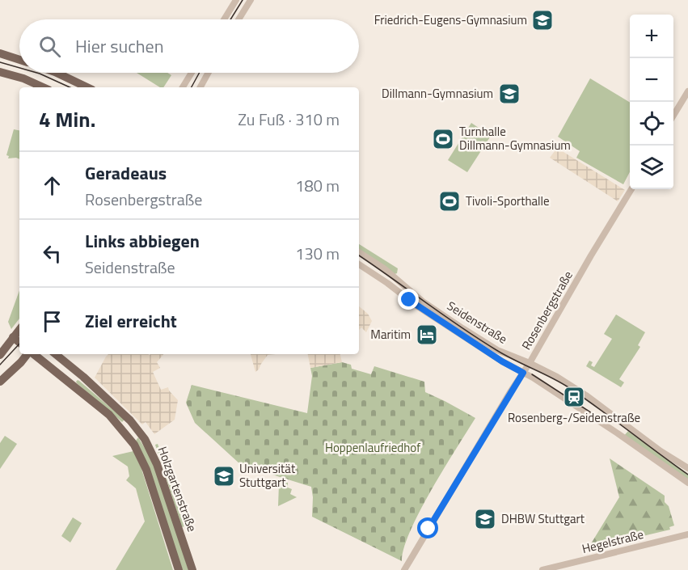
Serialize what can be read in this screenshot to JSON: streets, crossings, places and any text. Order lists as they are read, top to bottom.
{
  "streets": {
    "main road": ["Holzgartenstraße"],
    "street": ["Rosenbergstraße", "Seidenstraße", "Hegelstraße"]
  },
  "crossings": [
    ["Rosenbergstraße", "Seidenstraße"]
  ],
  "parks": ["Hoppenlaufriedhof"],
  "places": {
    "school or university": [
      "Friedrich-Eugens-Gymnasium",
      "Dillmann-Gymnasium",
      "Universität Stuttgart",
      "DHBW Stuttgart"
    ],
    "sports": ["Turnhalle Dillmann-Gymnasium", "Tivoli-Sporthalle"],
    "hotel": ["Maritim"],
    "station": ["Rosenberg-/Seidenstraße"]
  },
  "page": {
    "map_buttons": ["+", "−"],
    "search": "Hier suchen",
    "heading": ["4 Min.", "Zu Fuß · 310 m"],
    "list": [
      ["Geradeaus", "Rosenbergstraße", "180 m"],
      ["Links abbiegen", "Seidenstraße", "130 m"],
      "Ziel erreicht"
    ]
  }
}
